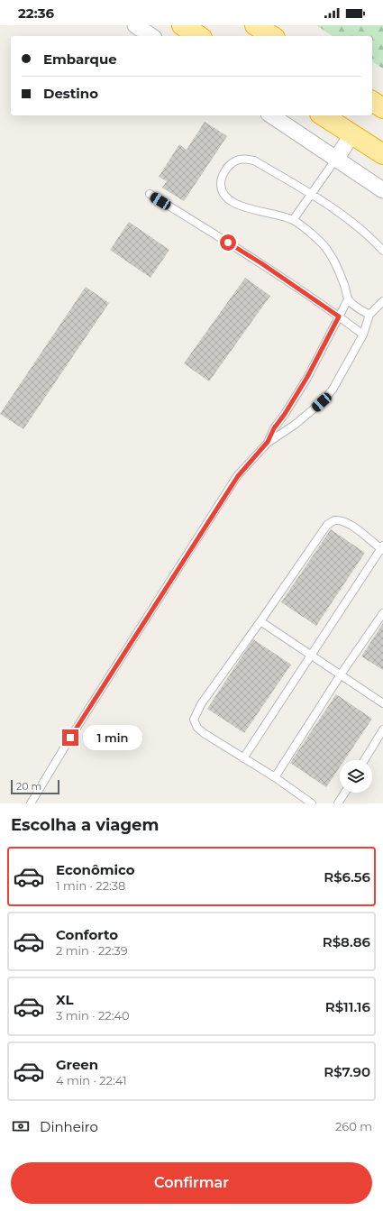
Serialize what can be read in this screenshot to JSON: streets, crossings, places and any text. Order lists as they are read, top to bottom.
{
  "scale_bar": "20 m",
  "page": {
    "status": "22:36",
    "banner": ["Embarque", "Destino"],
    "bubble": "1 min",
    "scale": "20 m",
    "heading": "Escolha a viagem",
    "list": [
      {
        "name": "Econômico",
        "note": "1 min · 22:38",
        "value": "R$6.56"
      },
      {
        "name": "Conforto",
        "note": "2 min · 22:39",
        "value": "R$8.86"
      },
      {
        "name": "XL",
        "note": "3 min · 22:40",
        "value": "R$11.16"
      },
      {
        "name": "Green",
        "note": "4 min · 22:41",
        "value": "R$7.90"
      }
    ],
    "pay": ["Dinheiro", "260 m"],
    "buttons": "Confirmar"
  }
}
